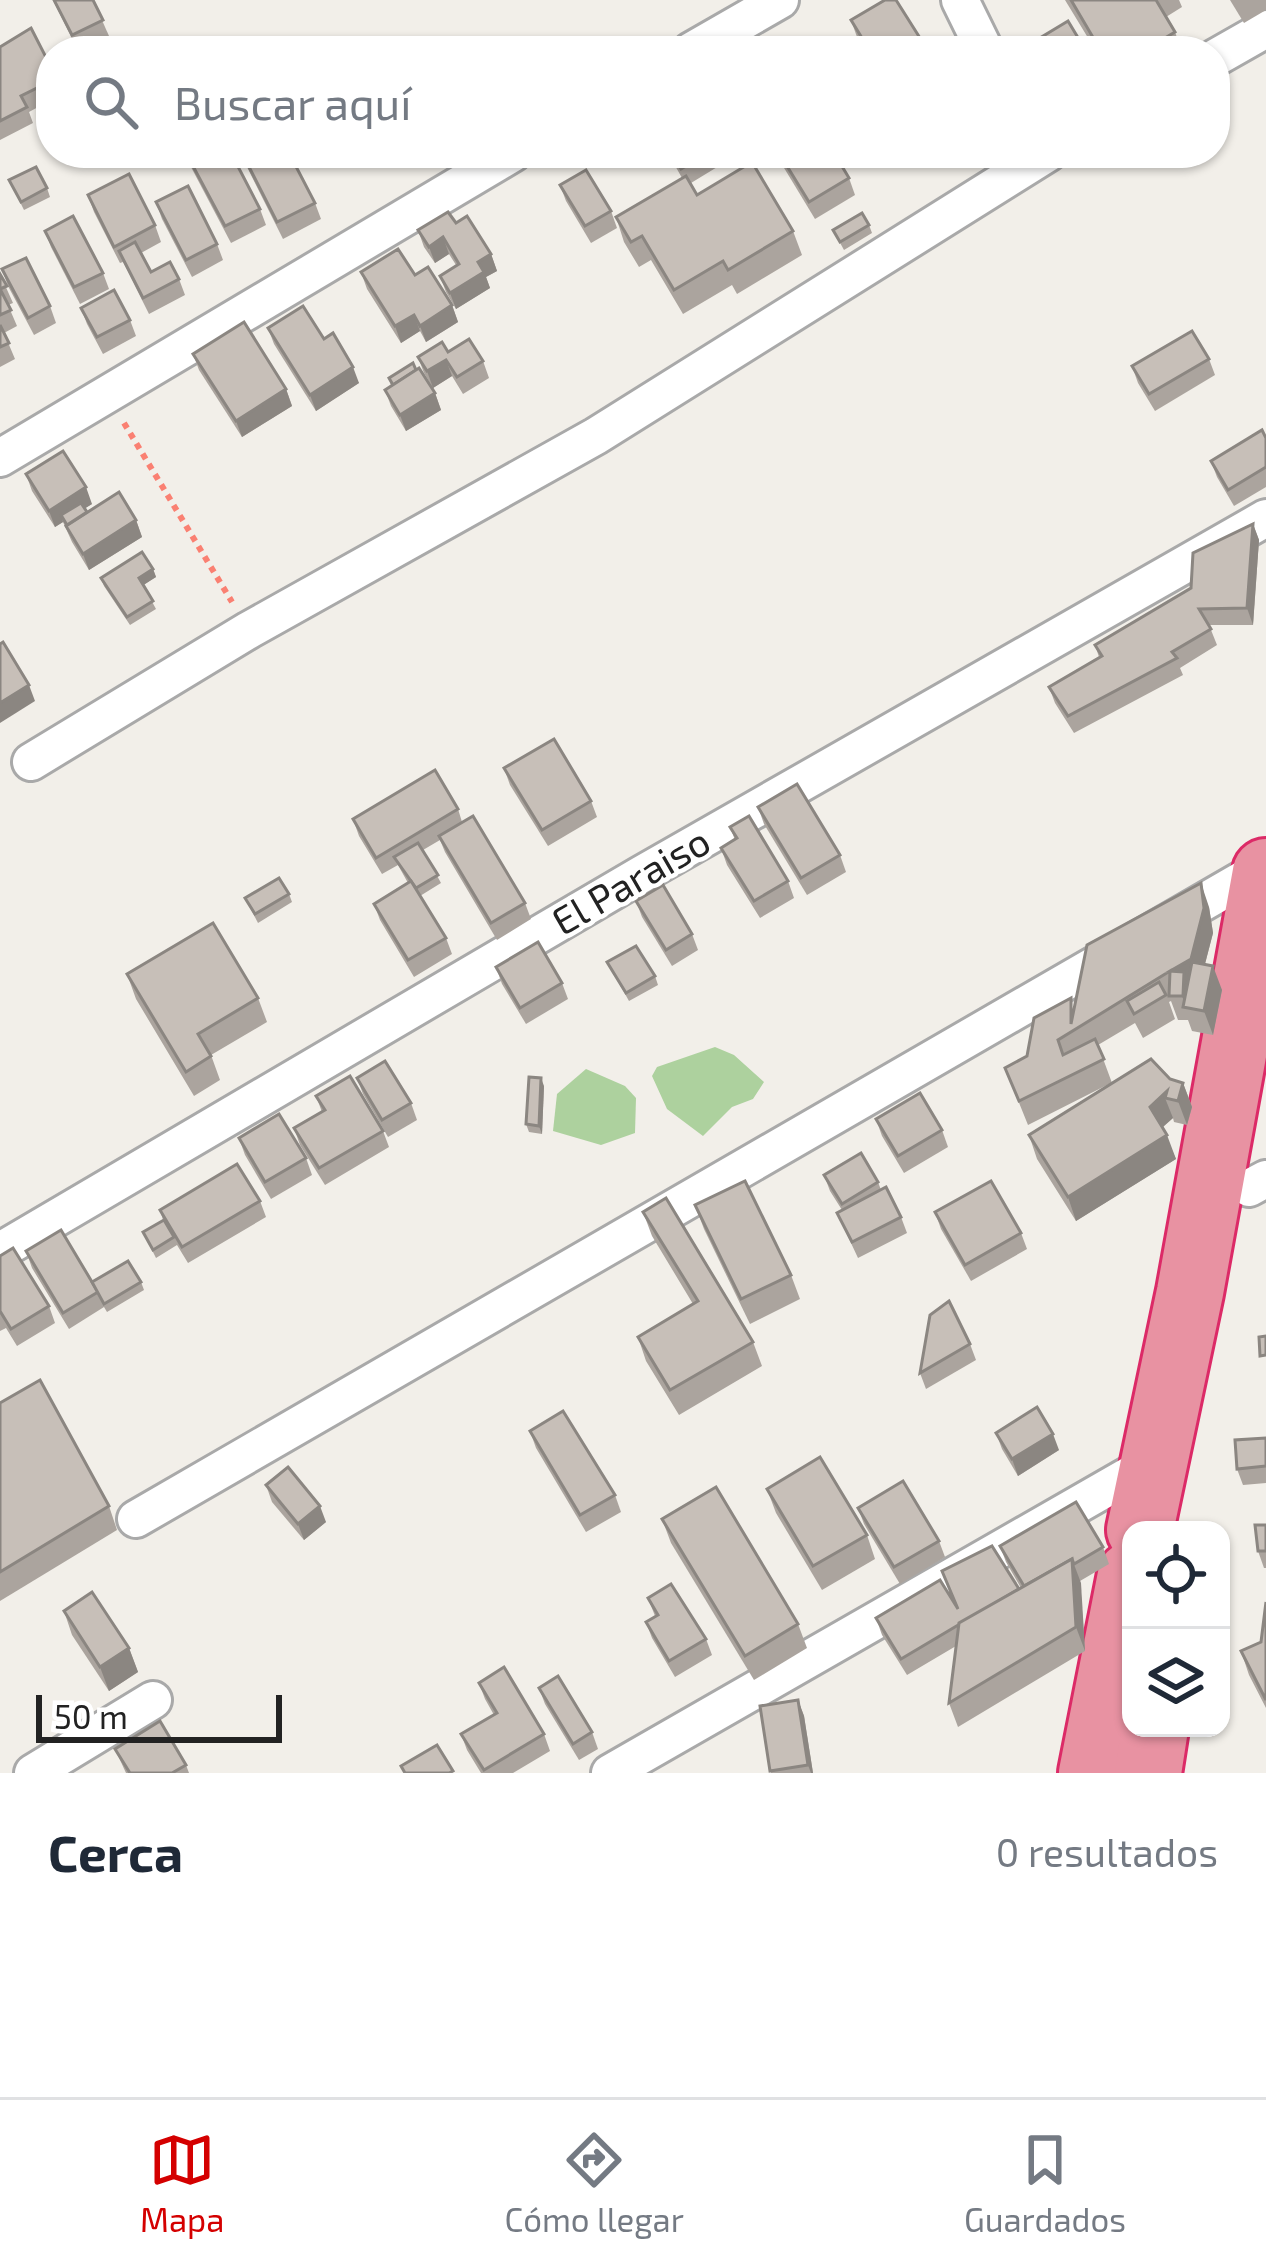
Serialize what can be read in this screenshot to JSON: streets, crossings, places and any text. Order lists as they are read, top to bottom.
{
  "streets": {
    "street": ["El Paraiso"]
  },
  "scale_bar": "50 m",
  "page": {
    "search": "Buscar aquí",
    "scale": "50 m",
    "heading": ["Cerca", "0 resultados"],
    "nav": ["Mapa", "Cómo llegar", "Guardados"]
  }
}
